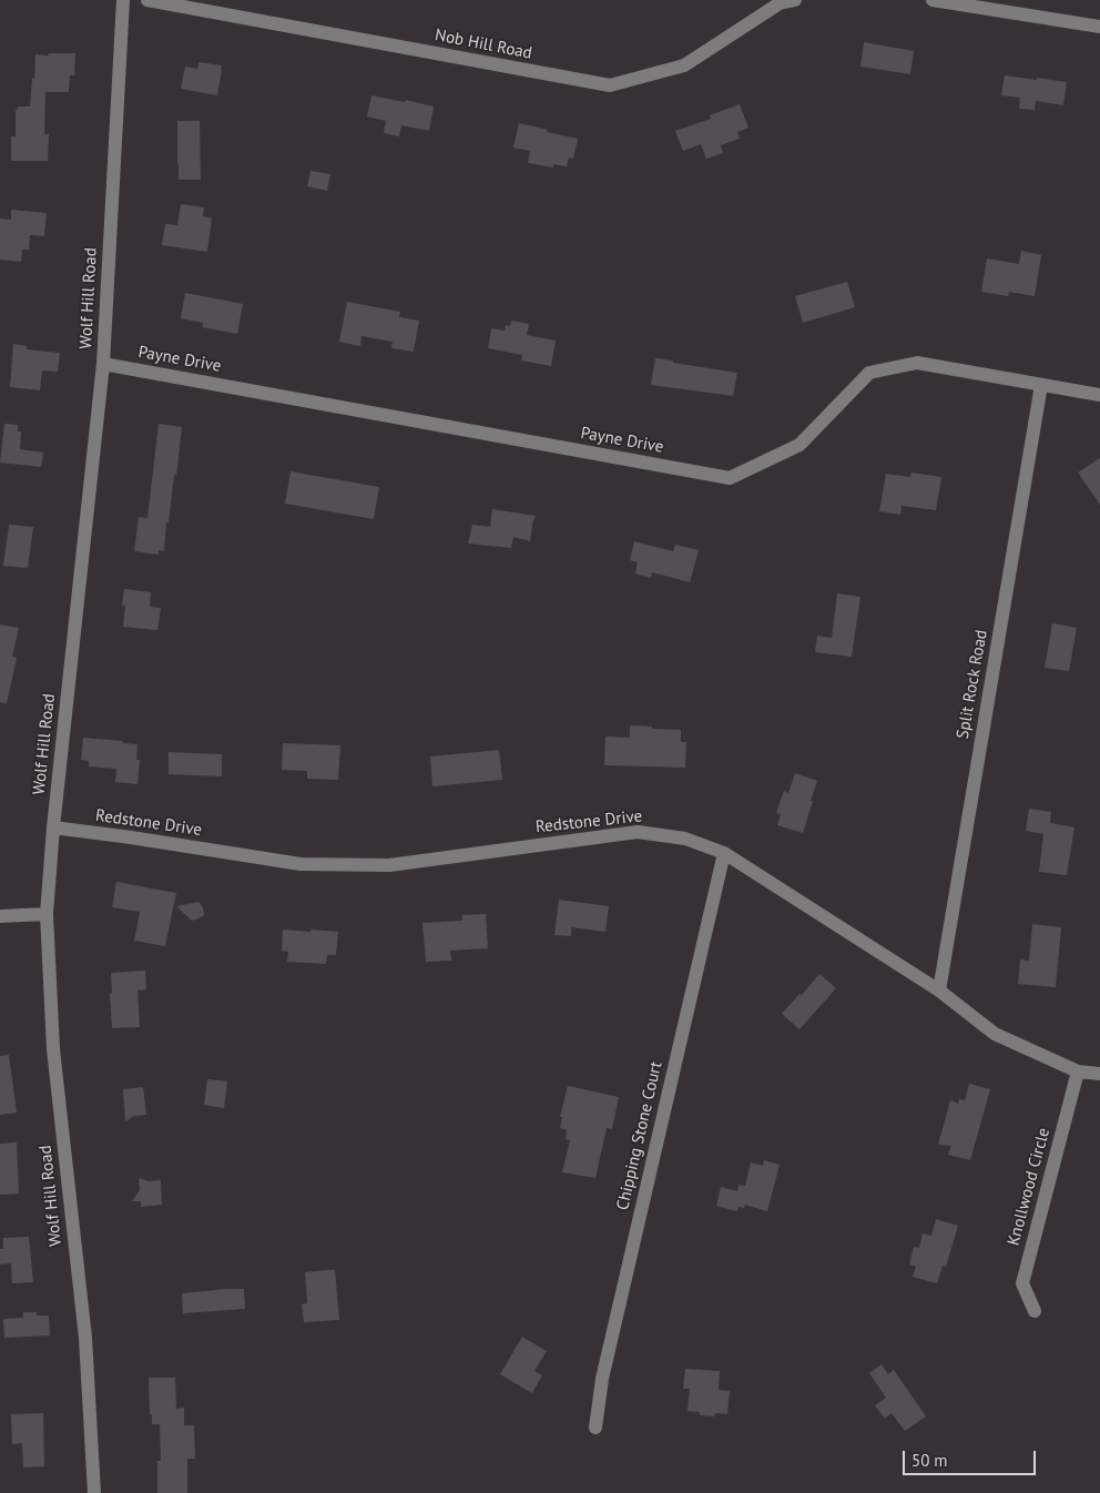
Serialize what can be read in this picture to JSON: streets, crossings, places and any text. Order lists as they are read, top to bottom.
{
  "streets": {
    "street": [
      "Nob Hill Road",
      "Wolf Hill Road",
      "Payne Drive",
      "Split Rock Road",
      "Redstone Drive",
      "Chipping Stone Court",
      "Knollwood Circle"
    ]
  },
  "crossings": [
    ["Wolf Hill Road", "Payne Drive"],
    ["Wolf Hill Road", "Redstone Drive"],
    ["Payne Drive", "Split Rock Road"],
    ["Split Rock Road", "Redstone Drive"],
    ["Redstone Drive", "Chipping Stone Court"],
    ["Redstone Drive", "Knollwood Circle"]
  ],
  "scale_bar": "50 m"
}
